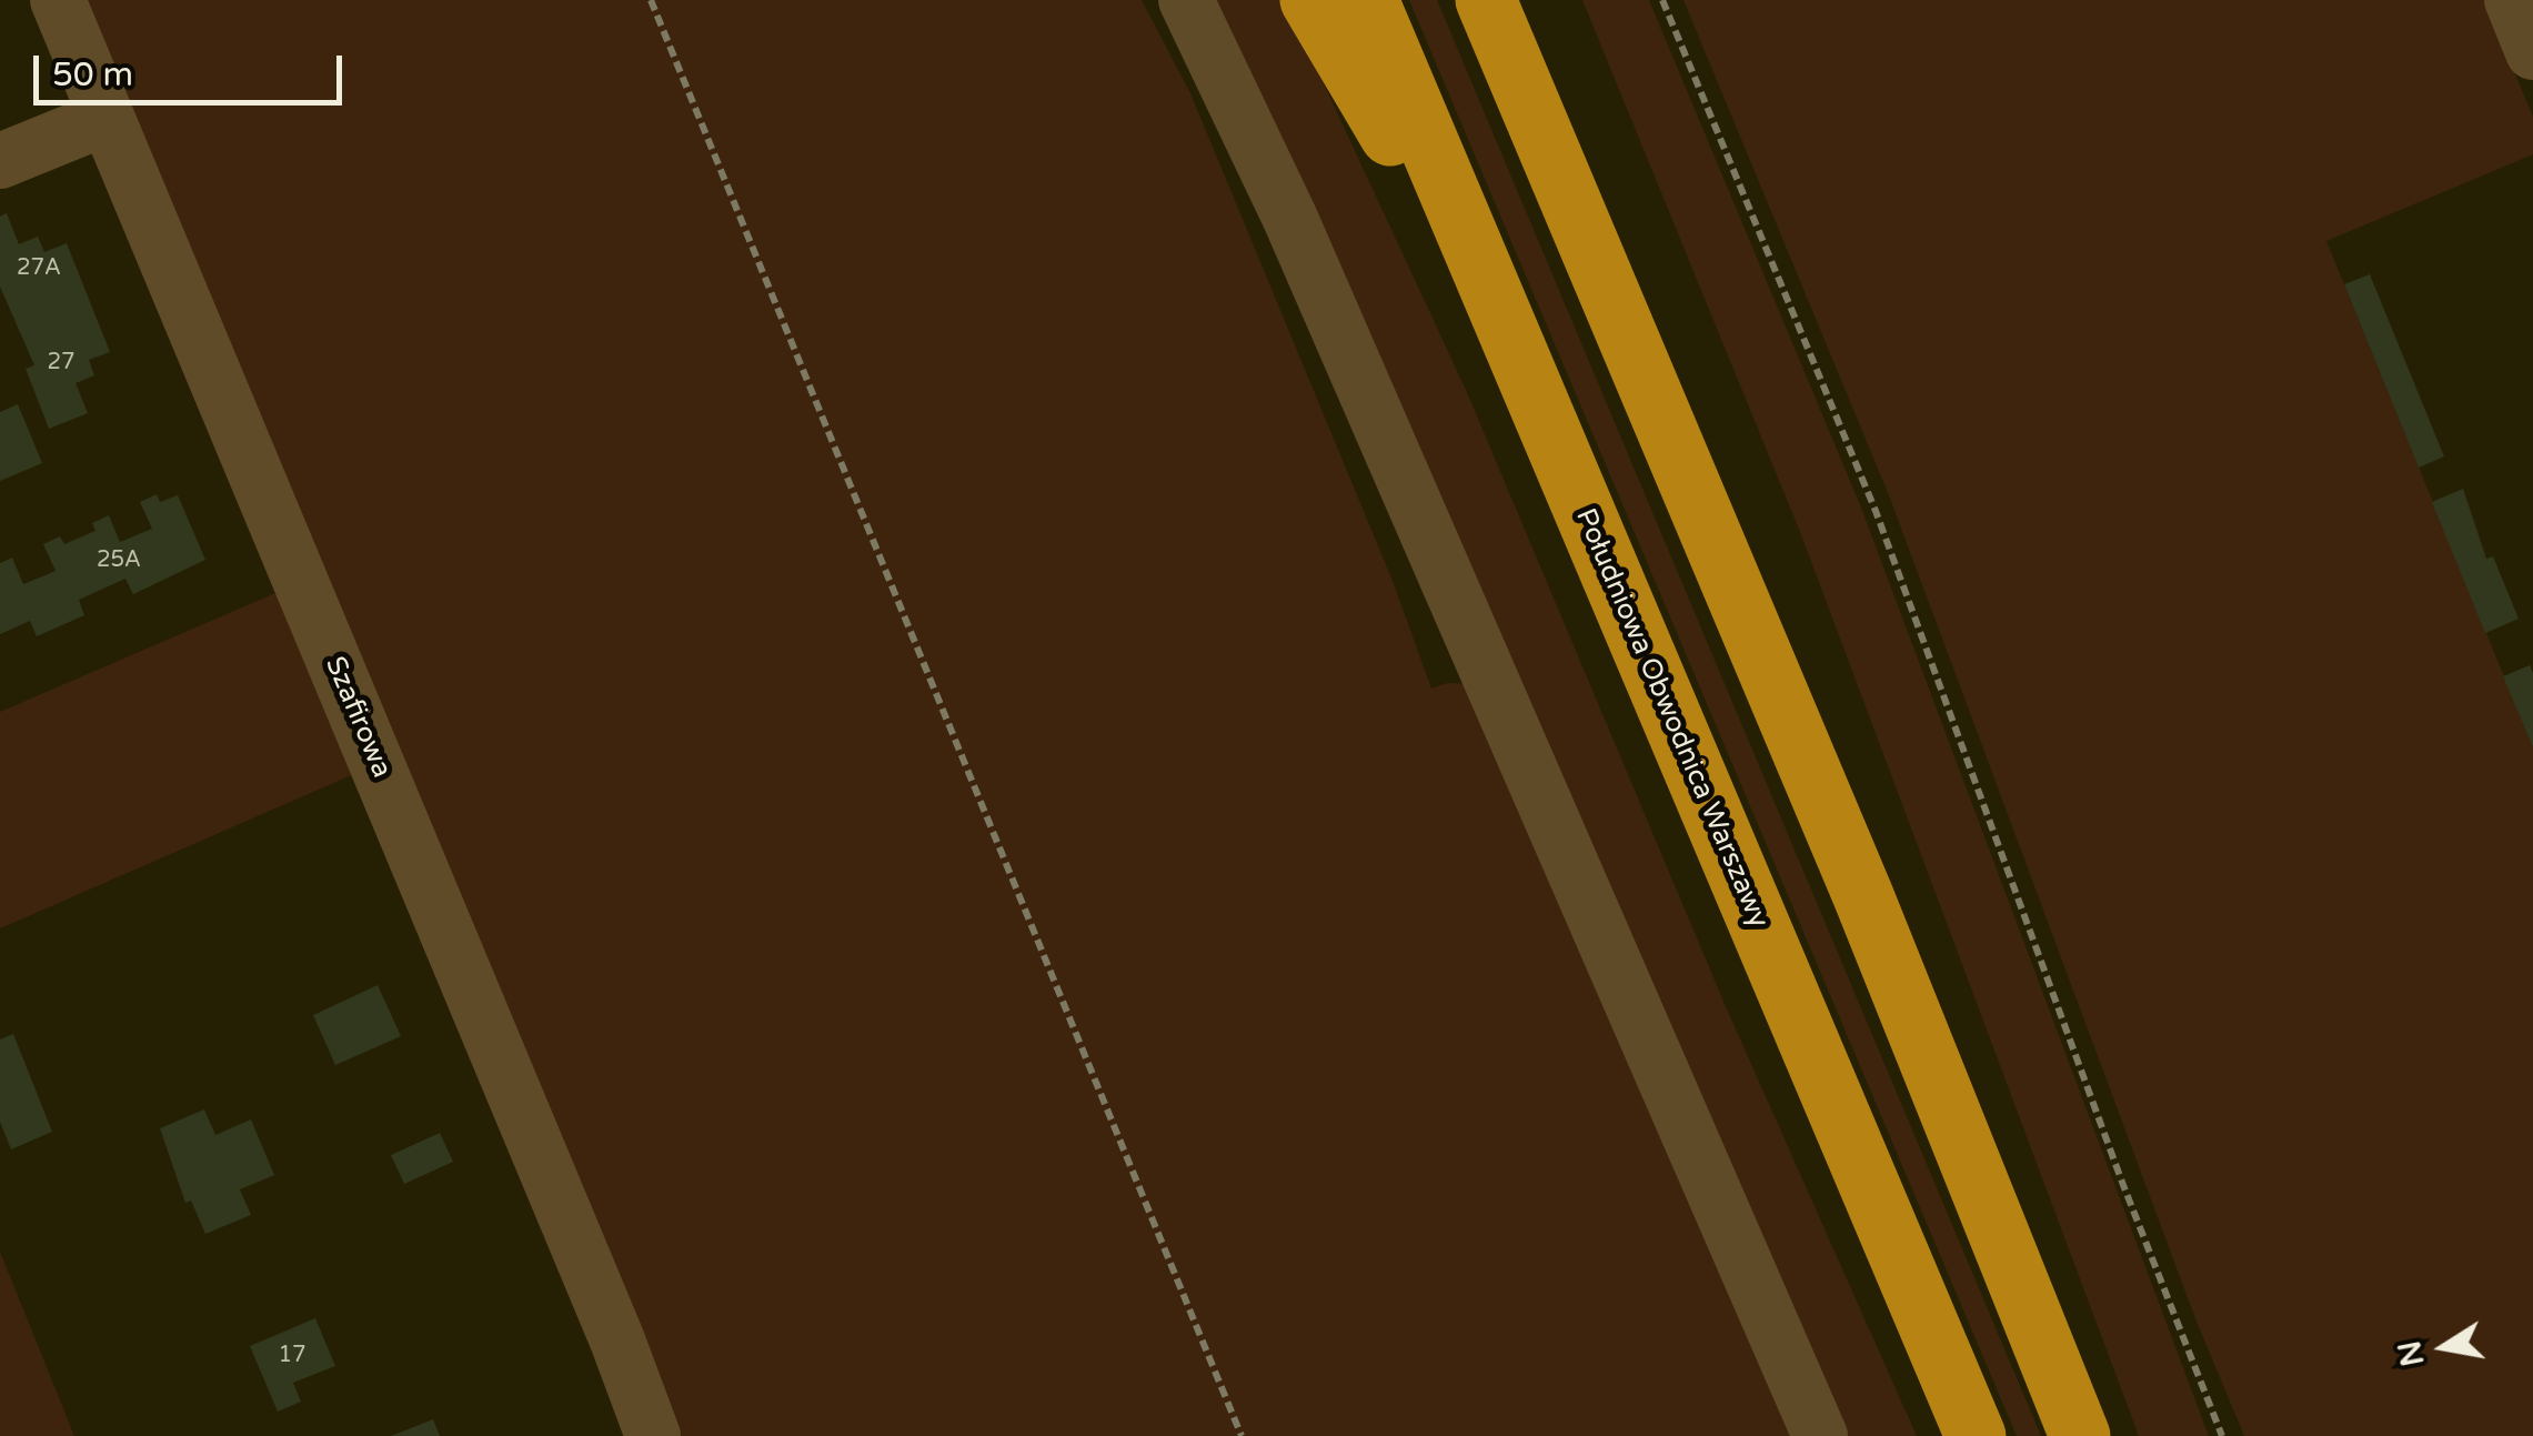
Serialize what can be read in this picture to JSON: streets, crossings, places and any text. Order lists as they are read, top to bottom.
{
  "streets": {
    "highway": ["Południowa Obwodnica Warszawy"],
    "street": ["Szafirowa"]
  },
  "house_numbers": [
    "27A",
    "27",
    "25A",
    "17"
  ],
  "scale_bar": "50 m",
  "north": "left"
}
